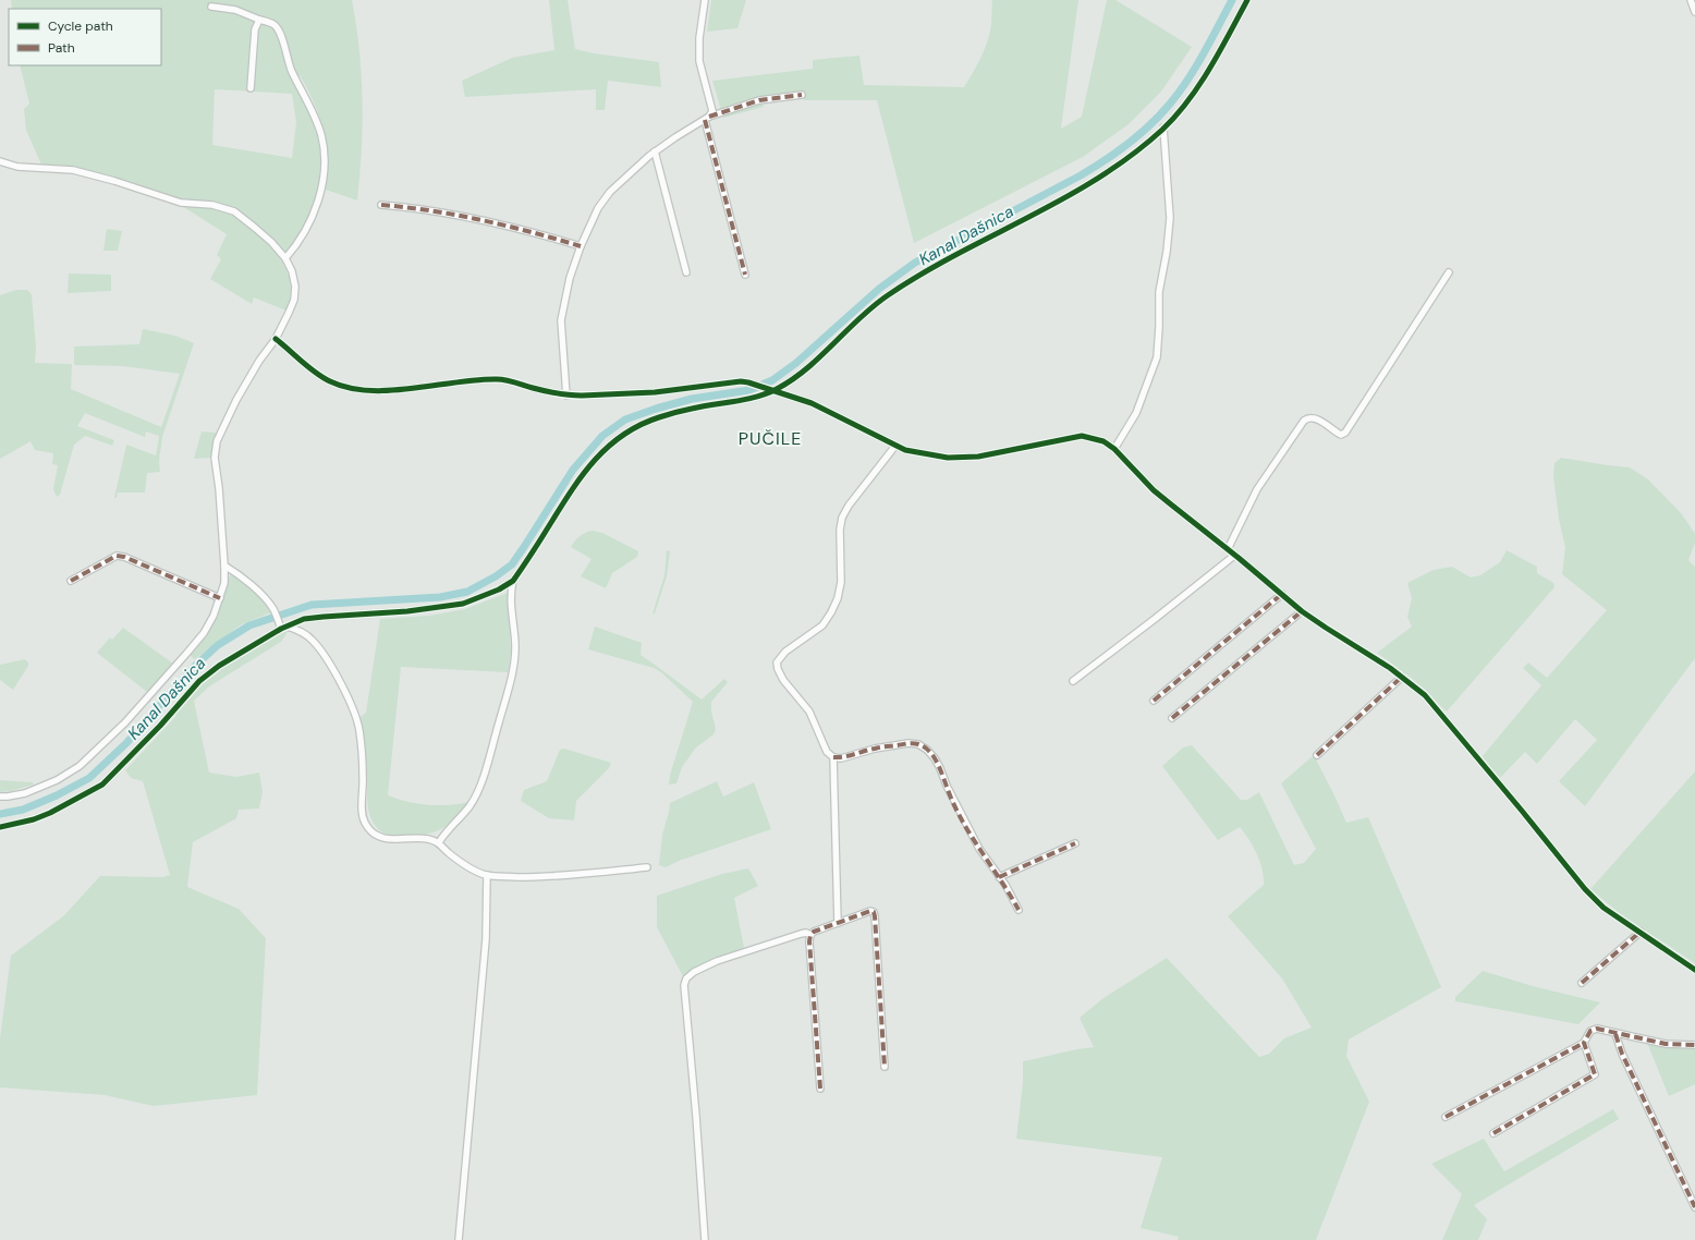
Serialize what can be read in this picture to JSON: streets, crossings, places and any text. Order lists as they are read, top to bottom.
{
  "districts": ["PUČILE"],
  "water": ["Kanal Dašnica"],
  "legend": ["Cycle path", "Path"]
}
